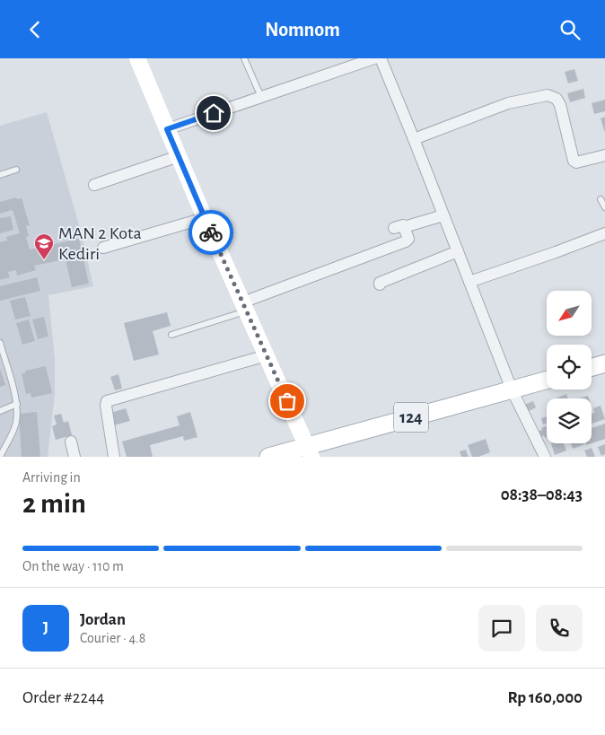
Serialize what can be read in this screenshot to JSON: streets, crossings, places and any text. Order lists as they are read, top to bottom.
{
  "streets": {
    "main road": ["124"]
  },
  "places": {
    "school or university": ["MAN 2 Kota Kediri"]
  },
  "north": "bottom left",
  "page": {
    "header": "Nomnom",
    "heading": ["2 min", "Arriving in", "08:38–08:43"],
    "panel": [
      "Jordan",
      "Courier · 4.8",
      "Order #2244",
      "Rp 160,000"
    ],
    "bar": "On the way · 110 m",
    "round": "J"
  }
}
